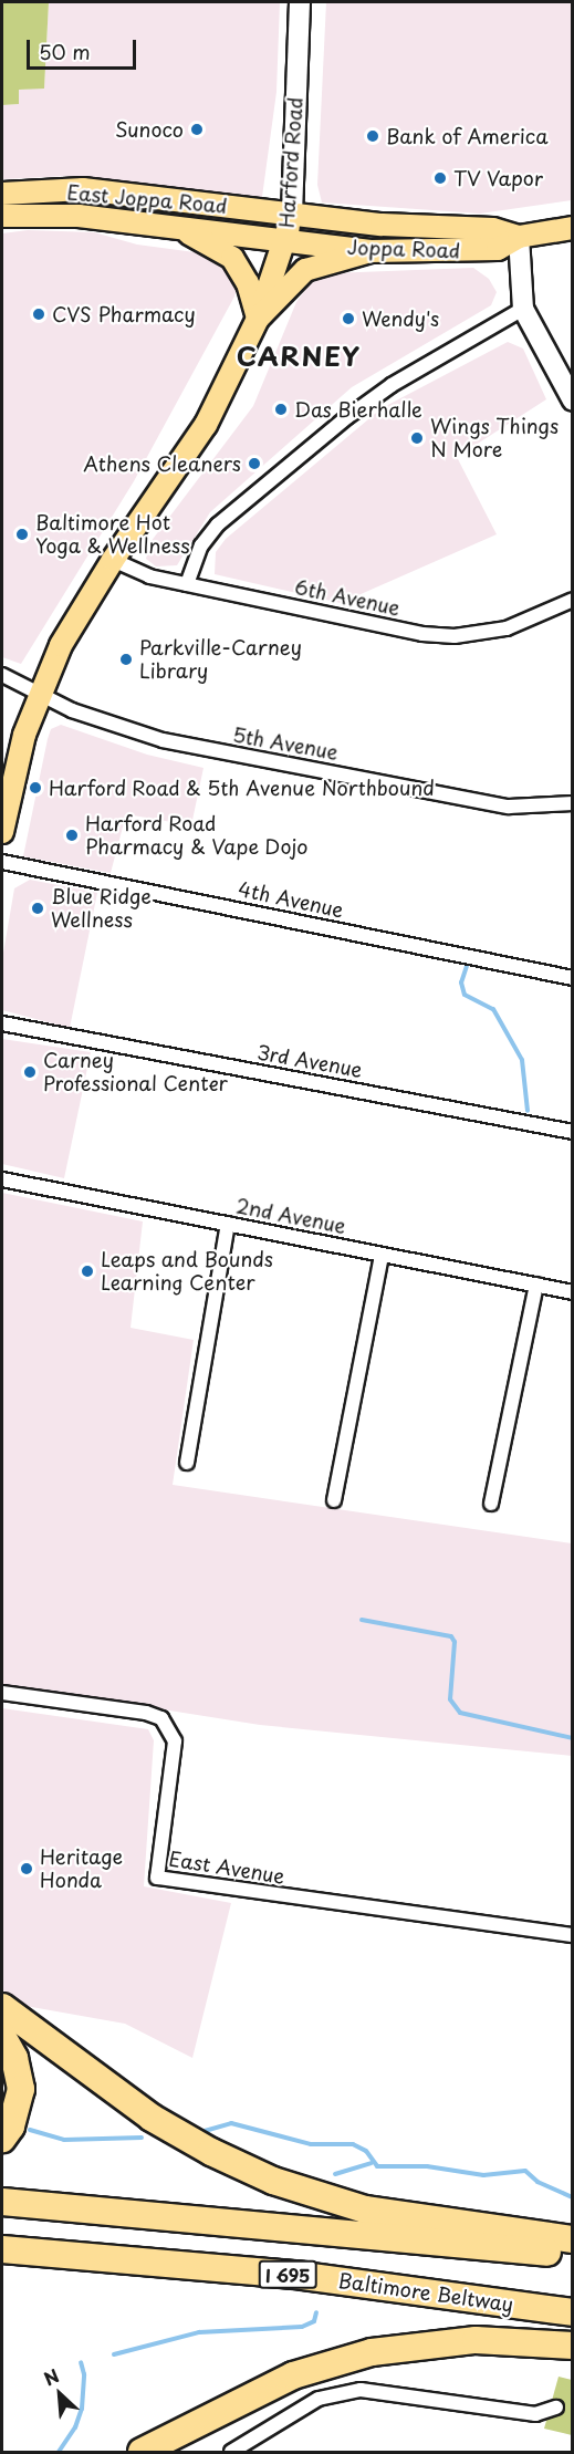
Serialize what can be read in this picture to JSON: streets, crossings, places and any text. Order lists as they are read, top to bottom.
{
  "streets": {
    "highway": ["I 695", "Baltimore Beltway"],
    "main road": ["Harford Road", "East Joppa Road", "Joppa Road"],
    "street": [
      "6th Avenue",
      "5th Avenue",
      "4th Avenue",
      "3rd Avenue",
      "2nd Avenue",
      "East Avenue"
    ]
  },
  "crossings": [
    ["Harford Road", "East Joppa Road"],
    ["Harford Road", "Joppa Road"],
    ["East Joppa Road", "Joppa Road"]
  ],
  "districts": ["CARNEY"],
  "places": [
    "Sunoco",
    "Bank of America",
    "TV Vapor",
    "CVS Pharmacy",
    "Wendy's",
    "Das Bierhalle",
    "Wings Things N More",
    "Athens Cleaners",
    "Baltimore Hot Yoga & Wellness",
    "Parkville-Carney Library",
    "Harford Road & 5th Avenue Northbound",
    "Harford Road Pharmacy & Vape Dojo",
    "Blue Ridge Wellness",
    "Carney Professional Center",
    "Leaps and Bounds Learning Center",
    "Heritage Honda"
  ],
  "scale_bar": "50 m",
  "north": "top left"
}
